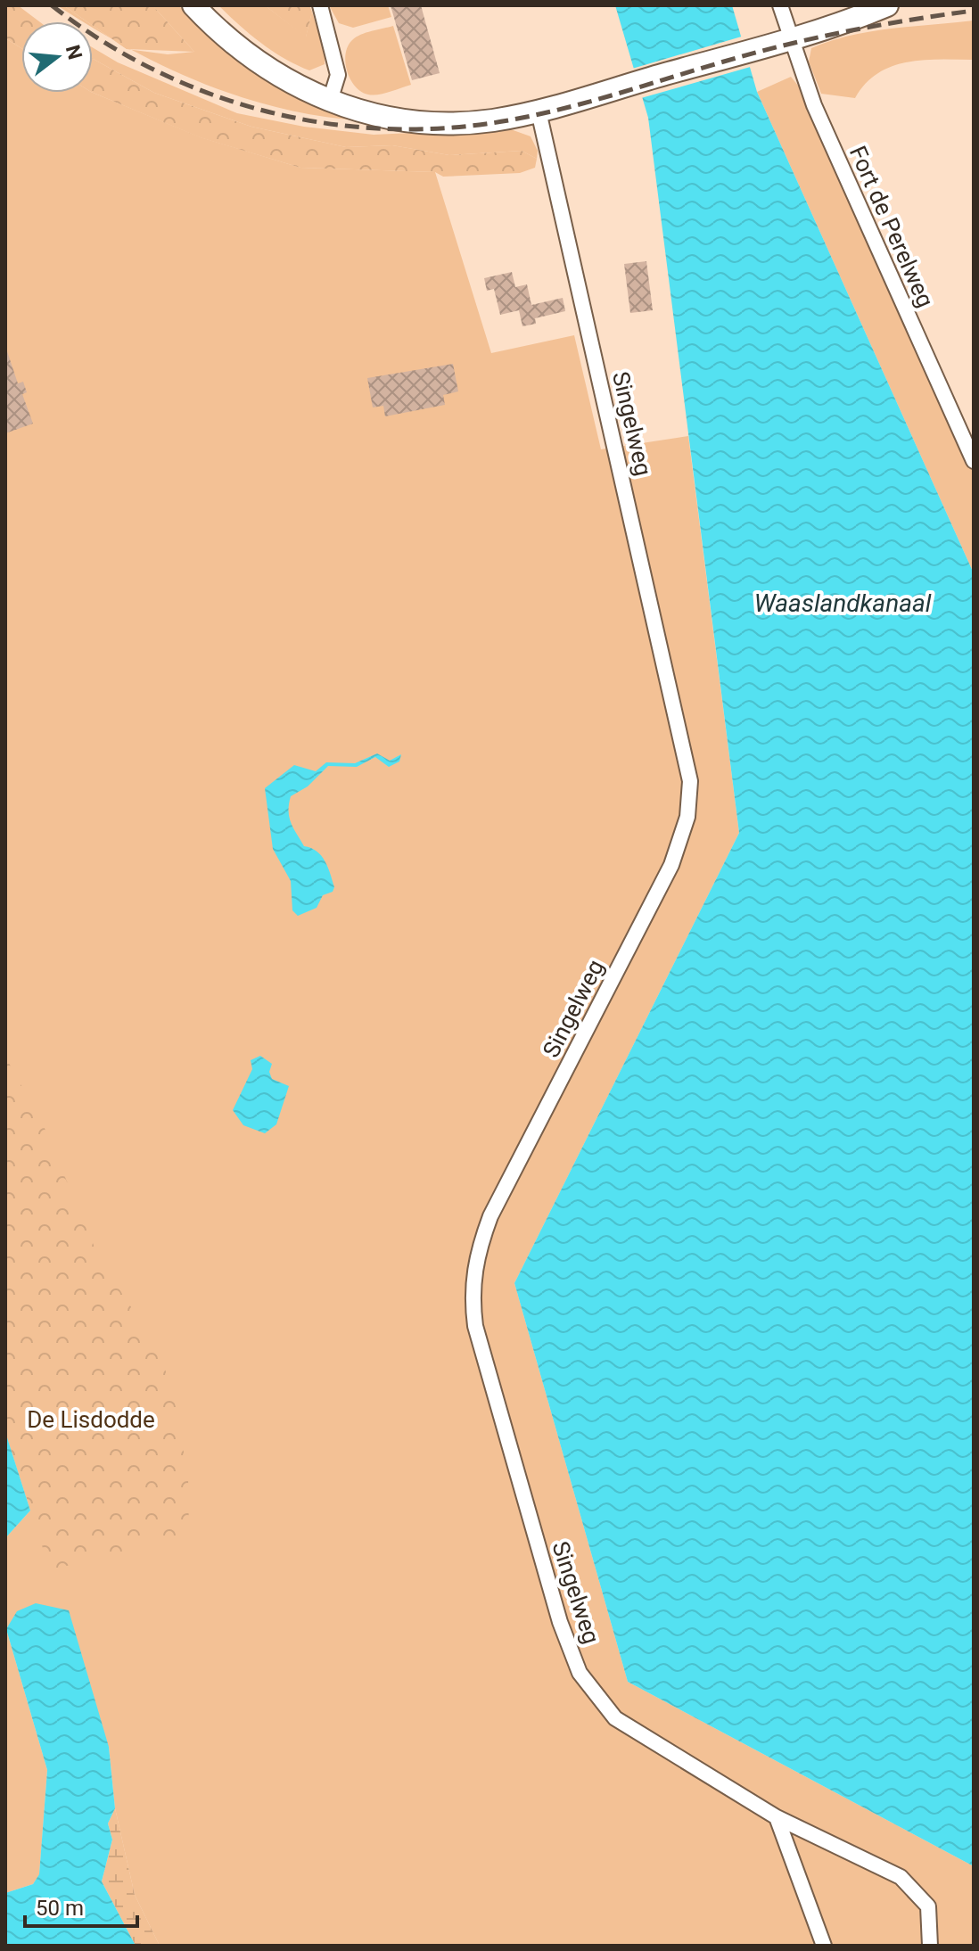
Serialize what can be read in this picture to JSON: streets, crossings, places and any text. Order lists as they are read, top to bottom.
{
  "streets": {
    "street": ["Fort de Perelweg", "Singelweg"]
  },
  "water": ["Waaslandkanaal"],
  "parks": ["De Lisdodde"],
  "scale_bar": "50 m",
  "north": "right"
}
